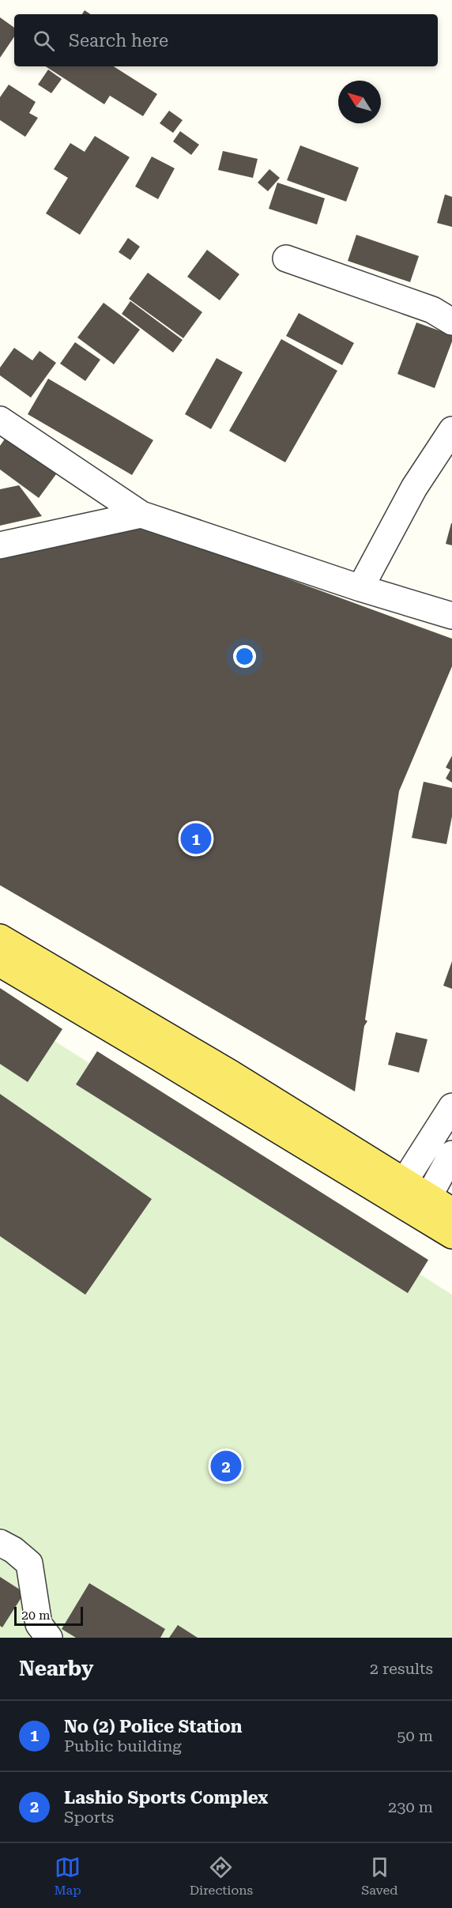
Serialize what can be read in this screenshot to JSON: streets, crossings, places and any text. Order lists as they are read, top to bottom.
{
  "scale_bar": "20 m",
  "north": "top left",
  "page": {
    "search": "Search here",
    "pins": ["1", "2"],
    "scale": "20 m",
    "heading": ["Nearby", "2 results"],
    "list": [
      {
        "mark": "1",
        "name": "No (2) Police Station",
        "note": "Public building",
        "value": "50 m"
      },
      {
        "mark": "2",
        "name": "Lashio Sports Complex",
        "note": "Sports",
        "value": "230 m"
      }
    ],
    "nav": ["Map", "Directions", "Saved"]
  }
}
